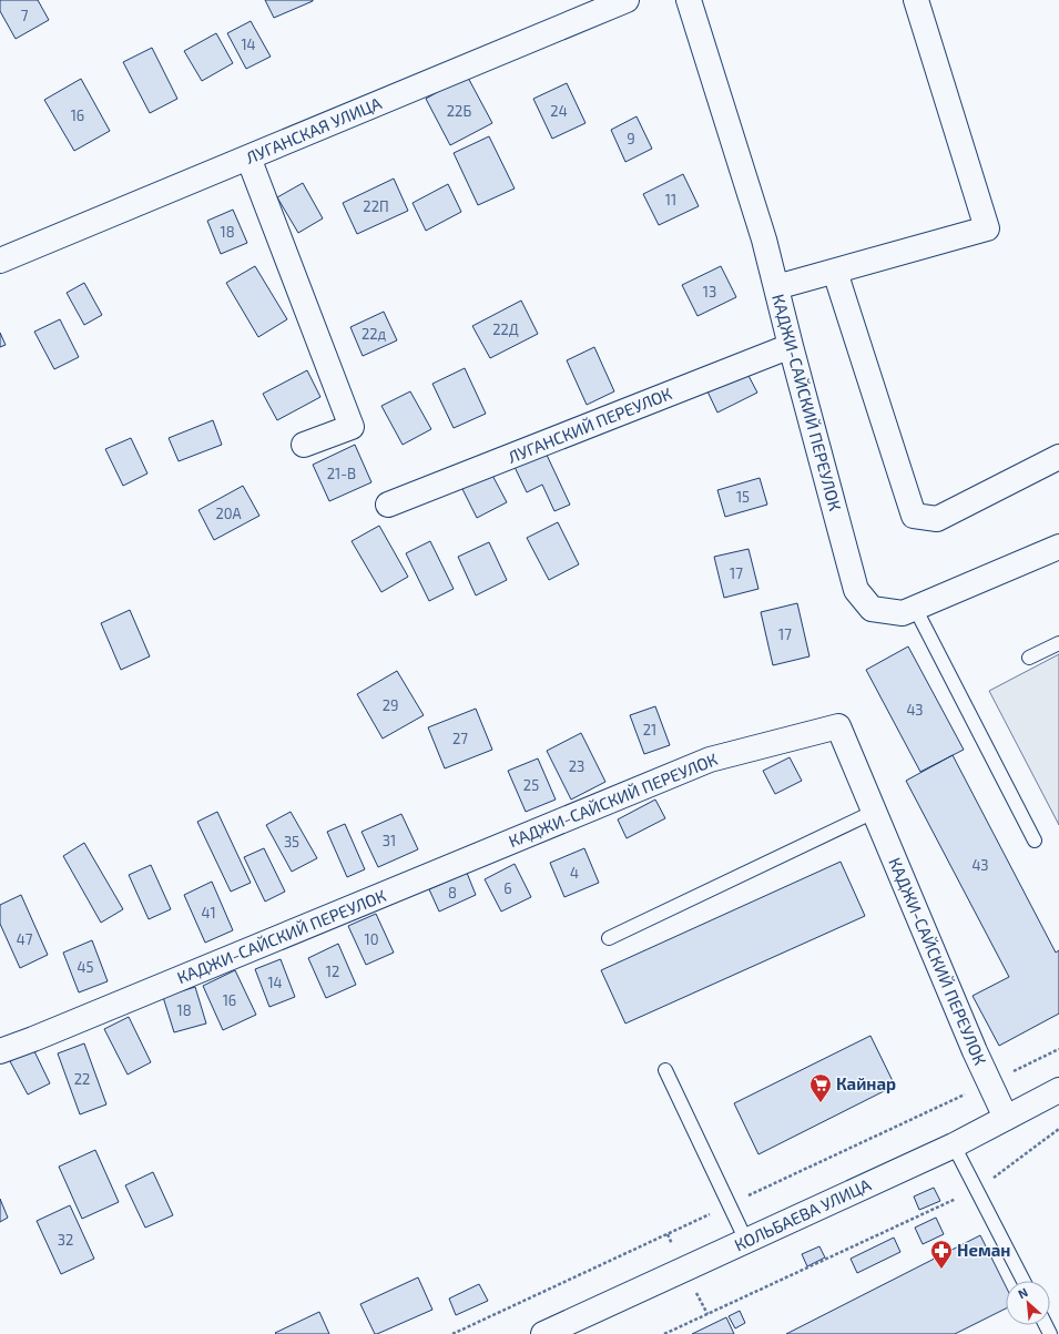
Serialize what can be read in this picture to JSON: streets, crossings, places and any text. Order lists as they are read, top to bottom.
{
  "streets": {
    "street": [
      "ЛУГАНСКАЯ УЛИЦА",
      "КАДЖИ-САЙСКИЙ ПЕРЕУЛОК",
      "ЛУГАНСКИЙ ПЕРЕУЛОК",
      "КОЛЬБАЕВА УЛИЦА"
    ]
  },
  "crossings": [
    ["КАДЖИ-САЙСКИЙ ПЕРЕУЛОК", "ЛУГАНСКИЙ ПЕРЕУЛОК"],
    ["КАДЖИ-САЙСКИЙ ПЕРЕУЛОК", "КОЛЬБАЕВА УЛИЦА"]
  ],
  "places": {
    "supermarket": ["Кайнар"],
    "pharmacy": ["Неман"]
  },
  "house_numbers": [
    "7",
    "14",
    "22Б",
    "24",
    "16",
    "9",
    "11",
    "22П",
    "18",
    "13",
    "22Д",
    "22д",
    "21-В",
    "15",
    "20А",
    "17",
    "17",
    "29",
    "43",
    "21",
    "27",
    "23",
    "25",
    "31",
    "35",
    "43",
    "4",
    "6",
    "8",
    "41",
    "47",
    "10",
    "45",
    "12",
    "14",
    "16",
    "18",
    "22",
    "32"
  ],
  "north": "top left"
}
